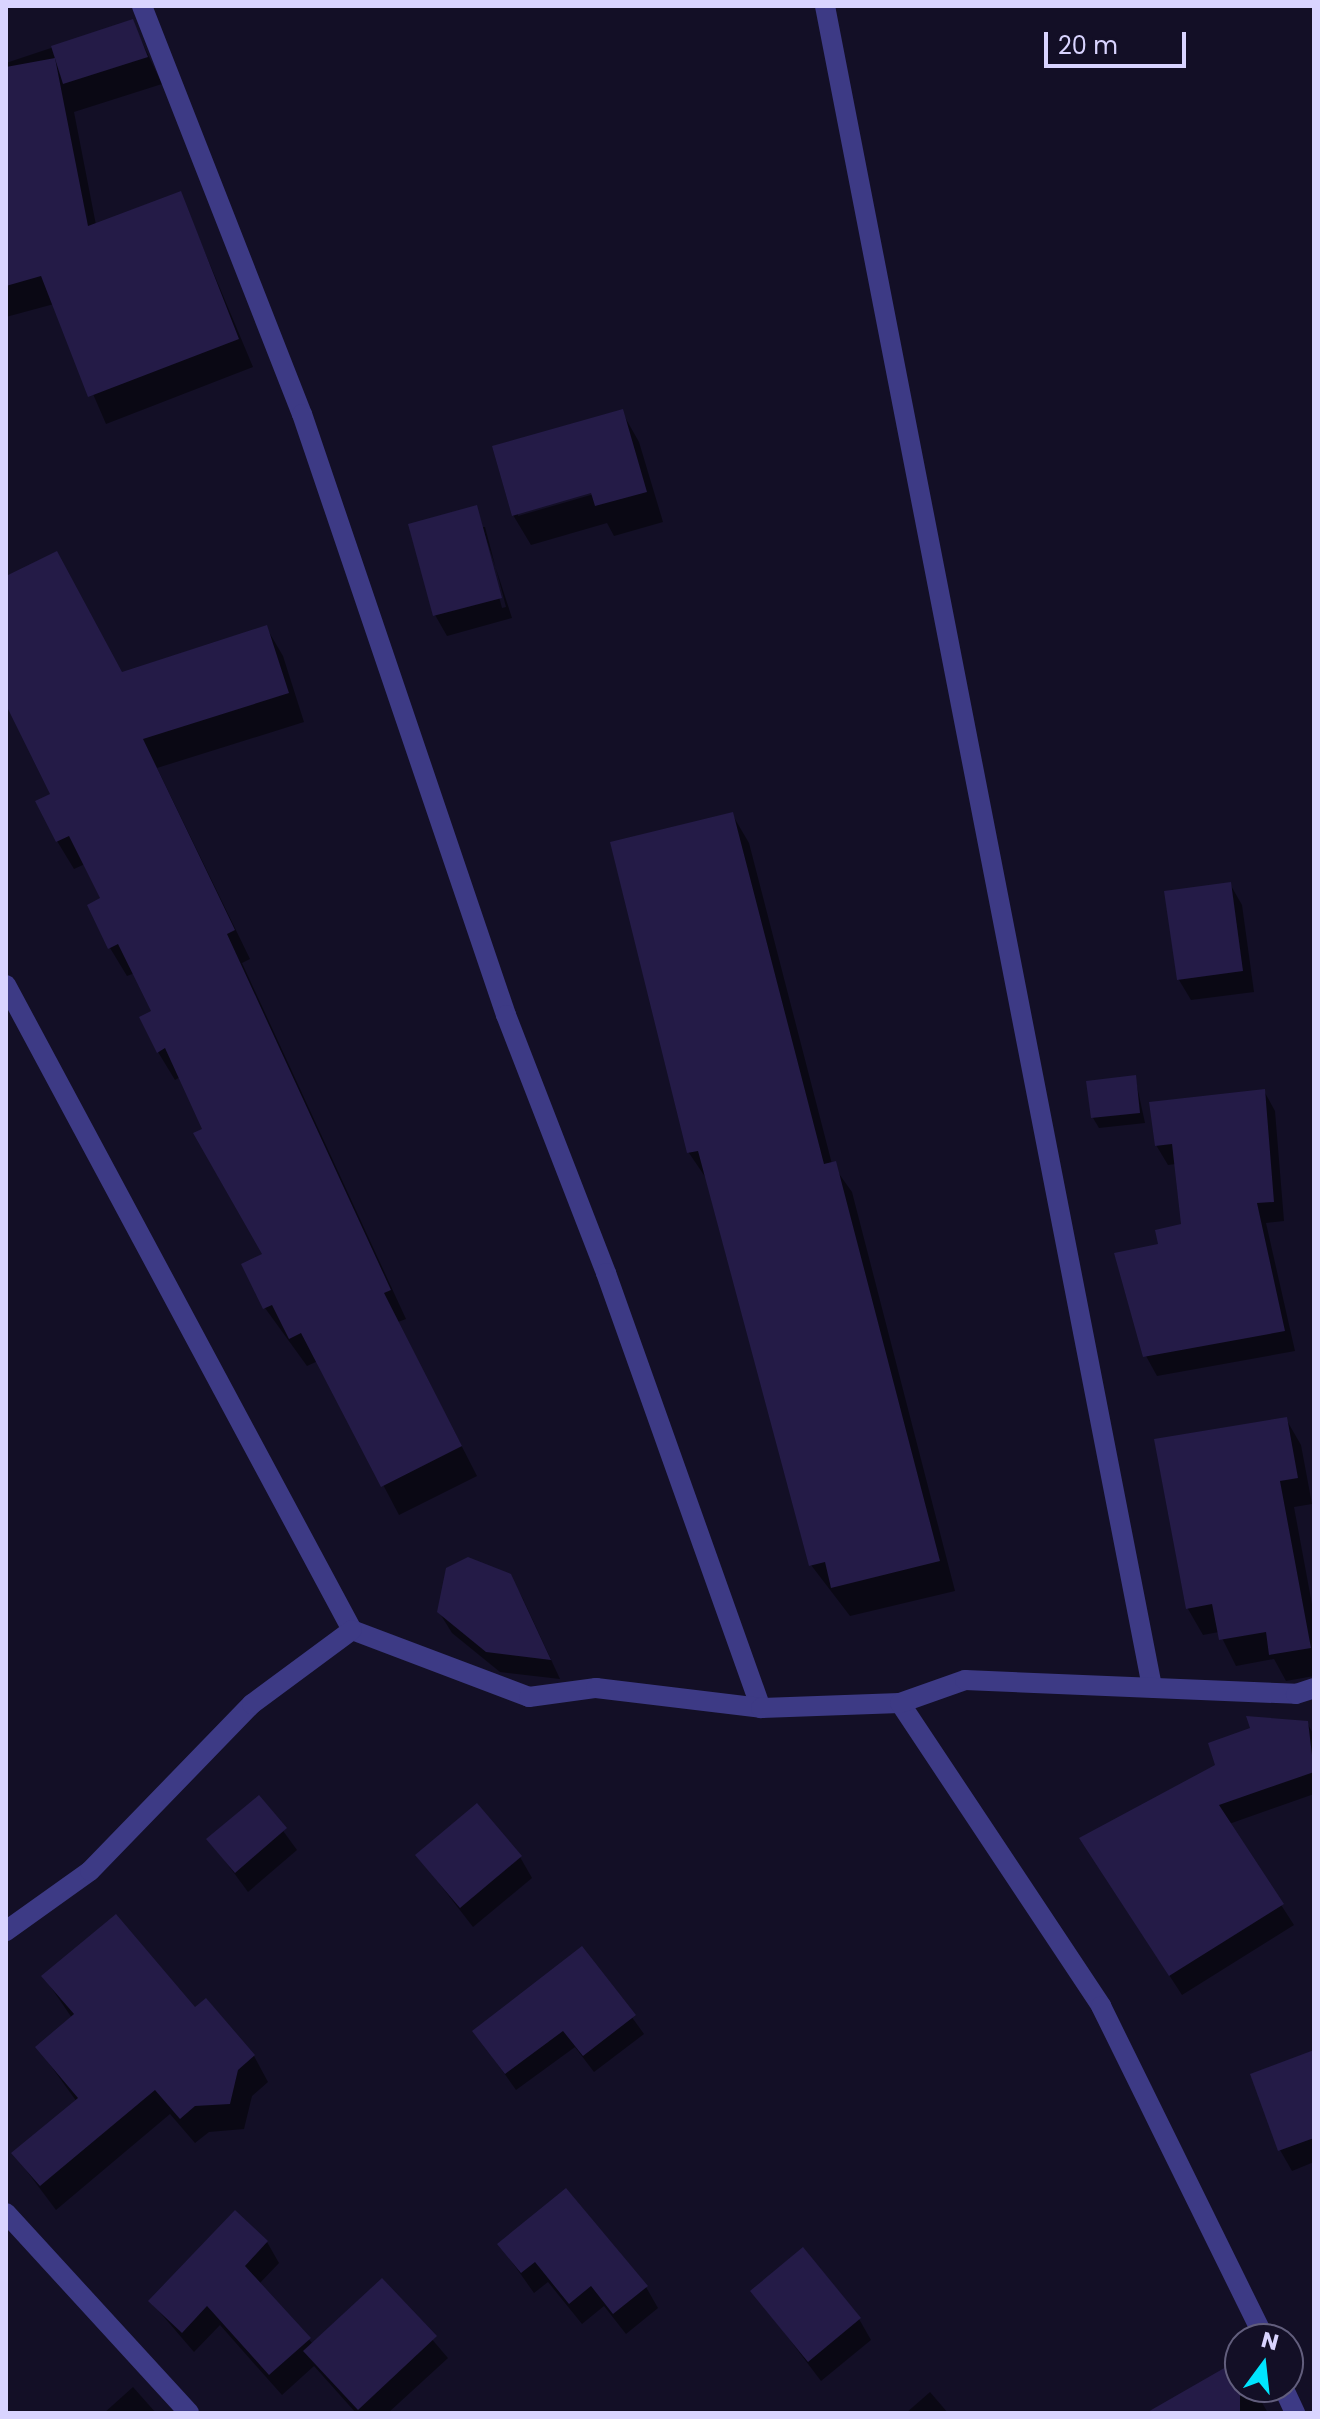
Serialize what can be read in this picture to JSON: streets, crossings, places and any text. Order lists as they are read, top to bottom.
{
  "scale_bar": "20 m",
  "north": "top"
}
